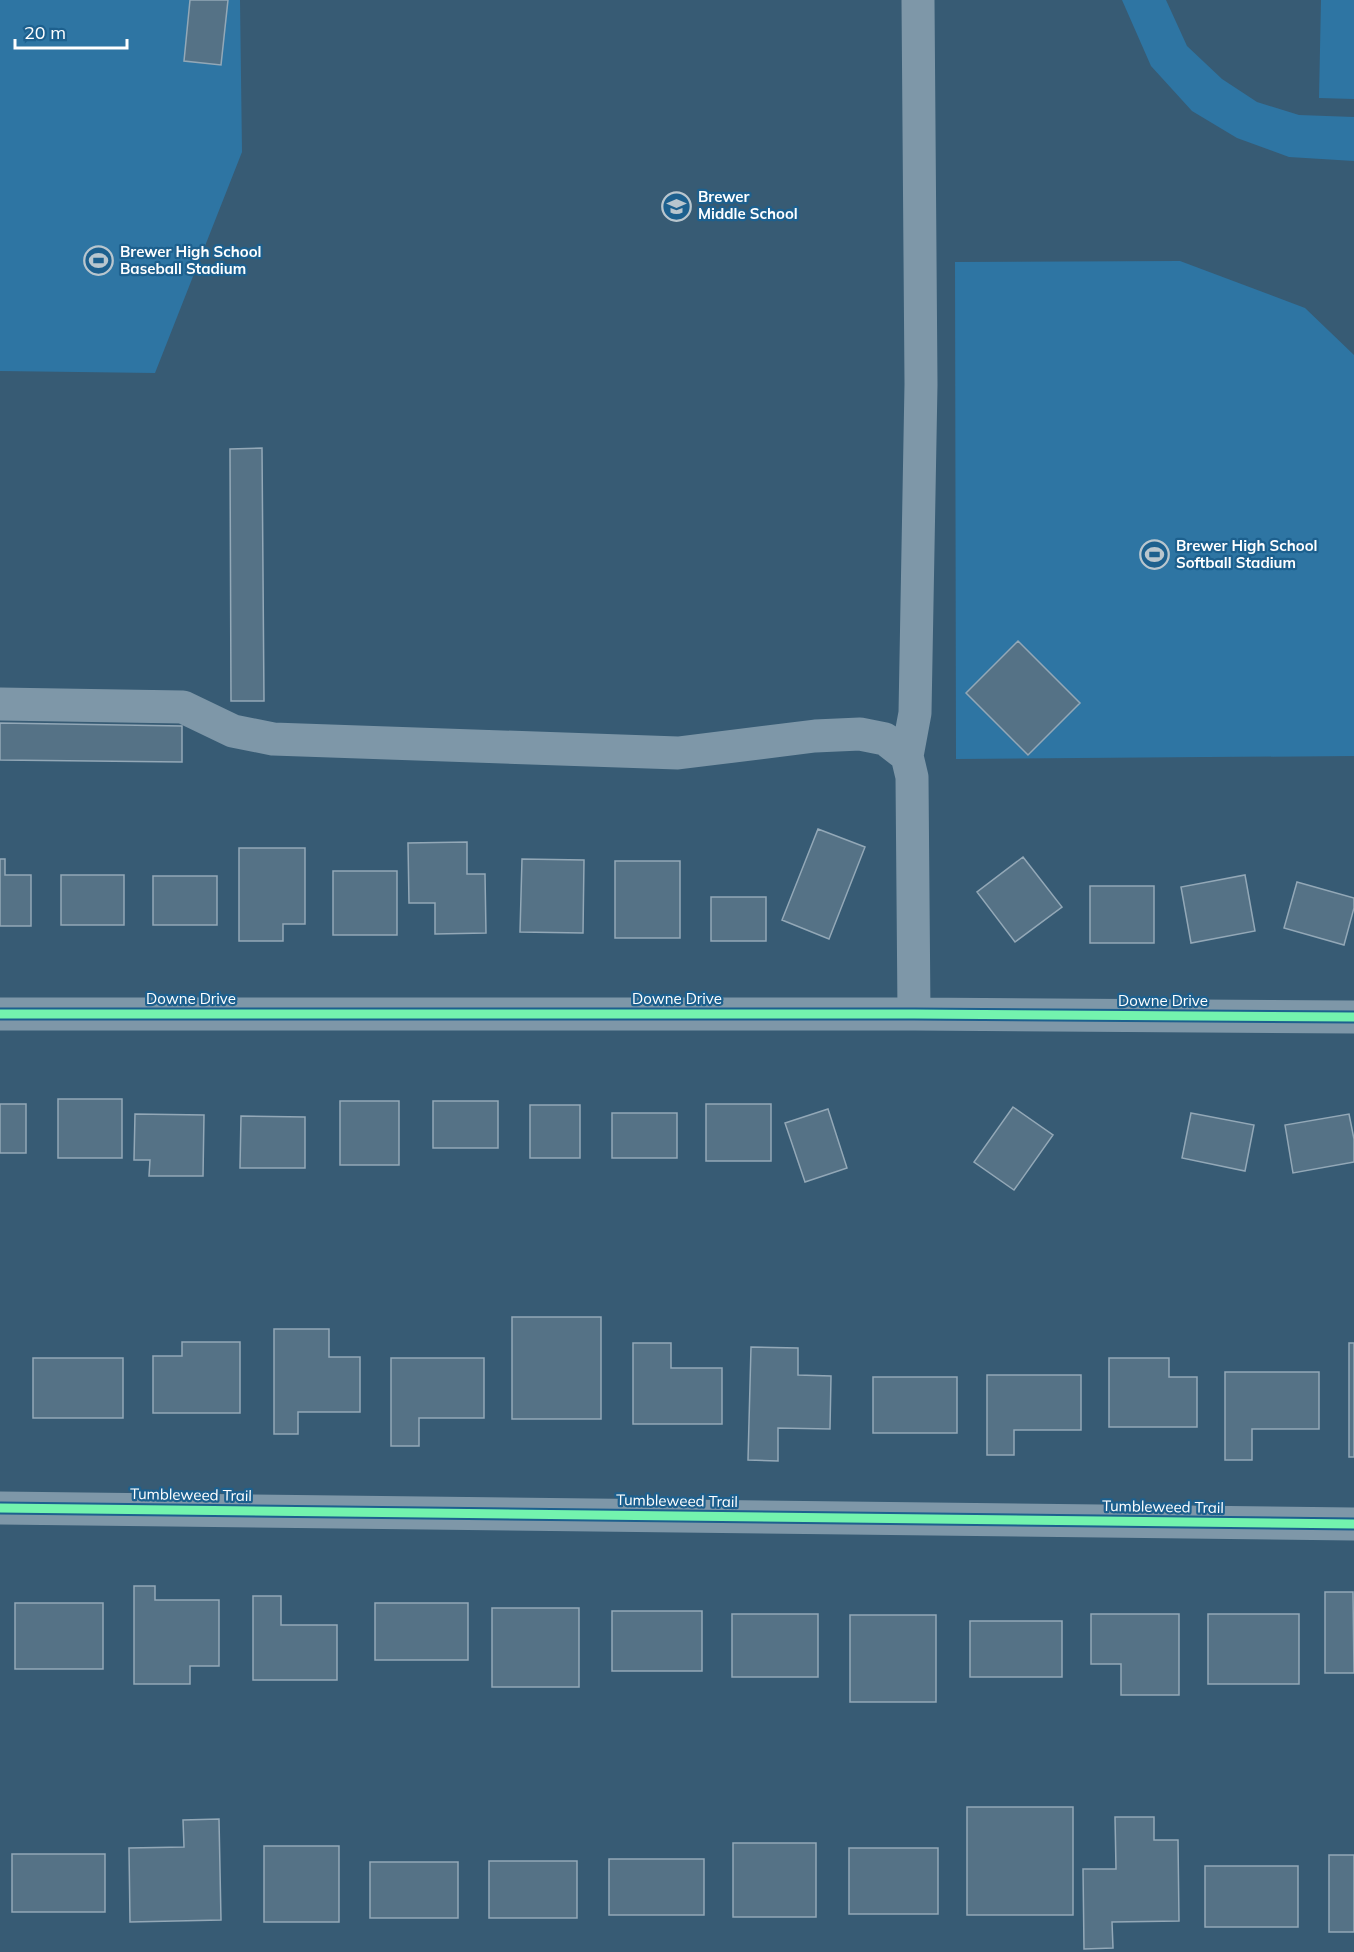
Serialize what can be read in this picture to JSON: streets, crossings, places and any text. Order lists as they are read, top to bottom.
{
  "streets": {
    "street": ["Downe Drive", "Tumbleweed Trail"]
  },
  "places": {
    "school or university": ["Brewer Middle School"],
    "sports": ["Brewer High School Baseball Stadium", "Brewer High School Softball Stadium"]
  },
  "scale_bar": "20 m"
}
